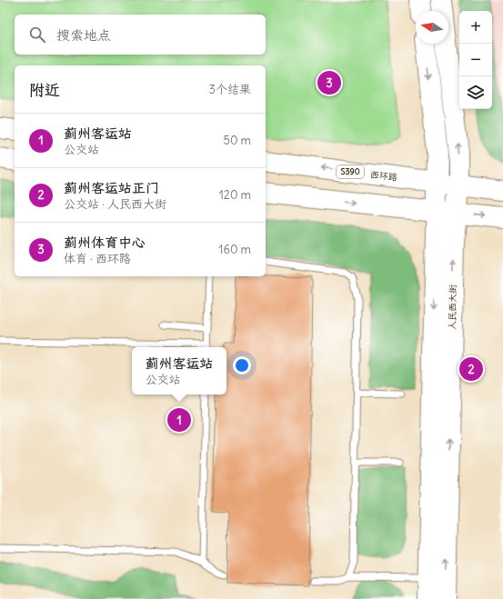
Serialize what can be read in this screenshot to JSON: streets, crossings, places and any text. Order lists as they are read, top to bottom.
{
  "streets": {
    "main road": ["S390", "西环路", "人民西大街"]
  },
  "crossings": [
    ["西环路", "人民西大街"]
  ],
  "north": "left",
  "page": {
    "map_buttons": ["+", "−"],
    "search": "搜索地点",
    "heading": ["附近", "3个结果"],
    "pins": ["3", "2", "1"],
    "list": [
      {
        "mark": "1",
        "name": "蓟州客运站",
        "note": "公交站",
        "value": "50 m"
      },
      {
        "mark": "2",
        "name": "蓟州客运站正门",
        "note": "公交站 · 人民西大街",
        "value": "120 m"
      },
      {
        "mark": "3",
        "name": "蓟州体育中心",
        "note": "体育 · 西环路",
        "value": "160 m"
      }
    ],
    "popup": ["蓟州客运站", "公交站"]
  }
}
